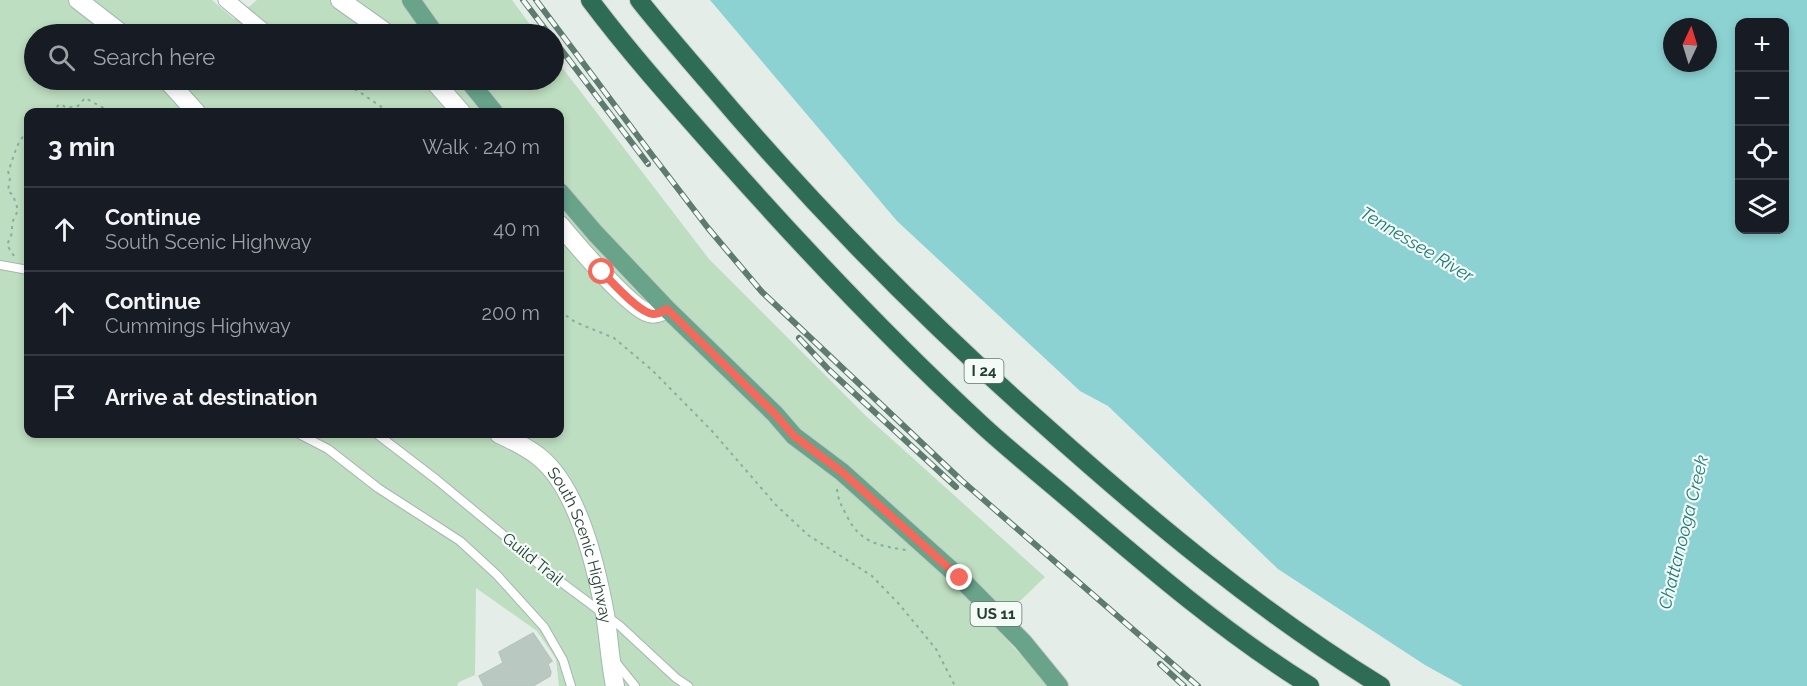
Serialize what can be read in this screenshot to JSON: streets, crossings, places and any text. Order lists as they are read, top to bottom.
{
  "streets": {
    "highway": ["I 24"],
    "main road": ["South Scenic Highway", "US 11"],
    "lane": ["Guild Trail"]
  },
  "crossings": [
    ["South Scenic Highway", "Guild Trail"]
  ],
  "water": ["Tennessee River", "Chattanooga Creek"],
  "north": "top",
  "page": {
    "map_buttons": ["+", "−"],
    "search": "Search here",
    "heading": ["3 min", "Walk · 240 m"],
    "list": [
      ["Continue", "South Scenic Highway", "40 m"],
      ["Continue", "Cummings Highway", "200 m"],
      "Arrive at destination"
    ]
  }
}
